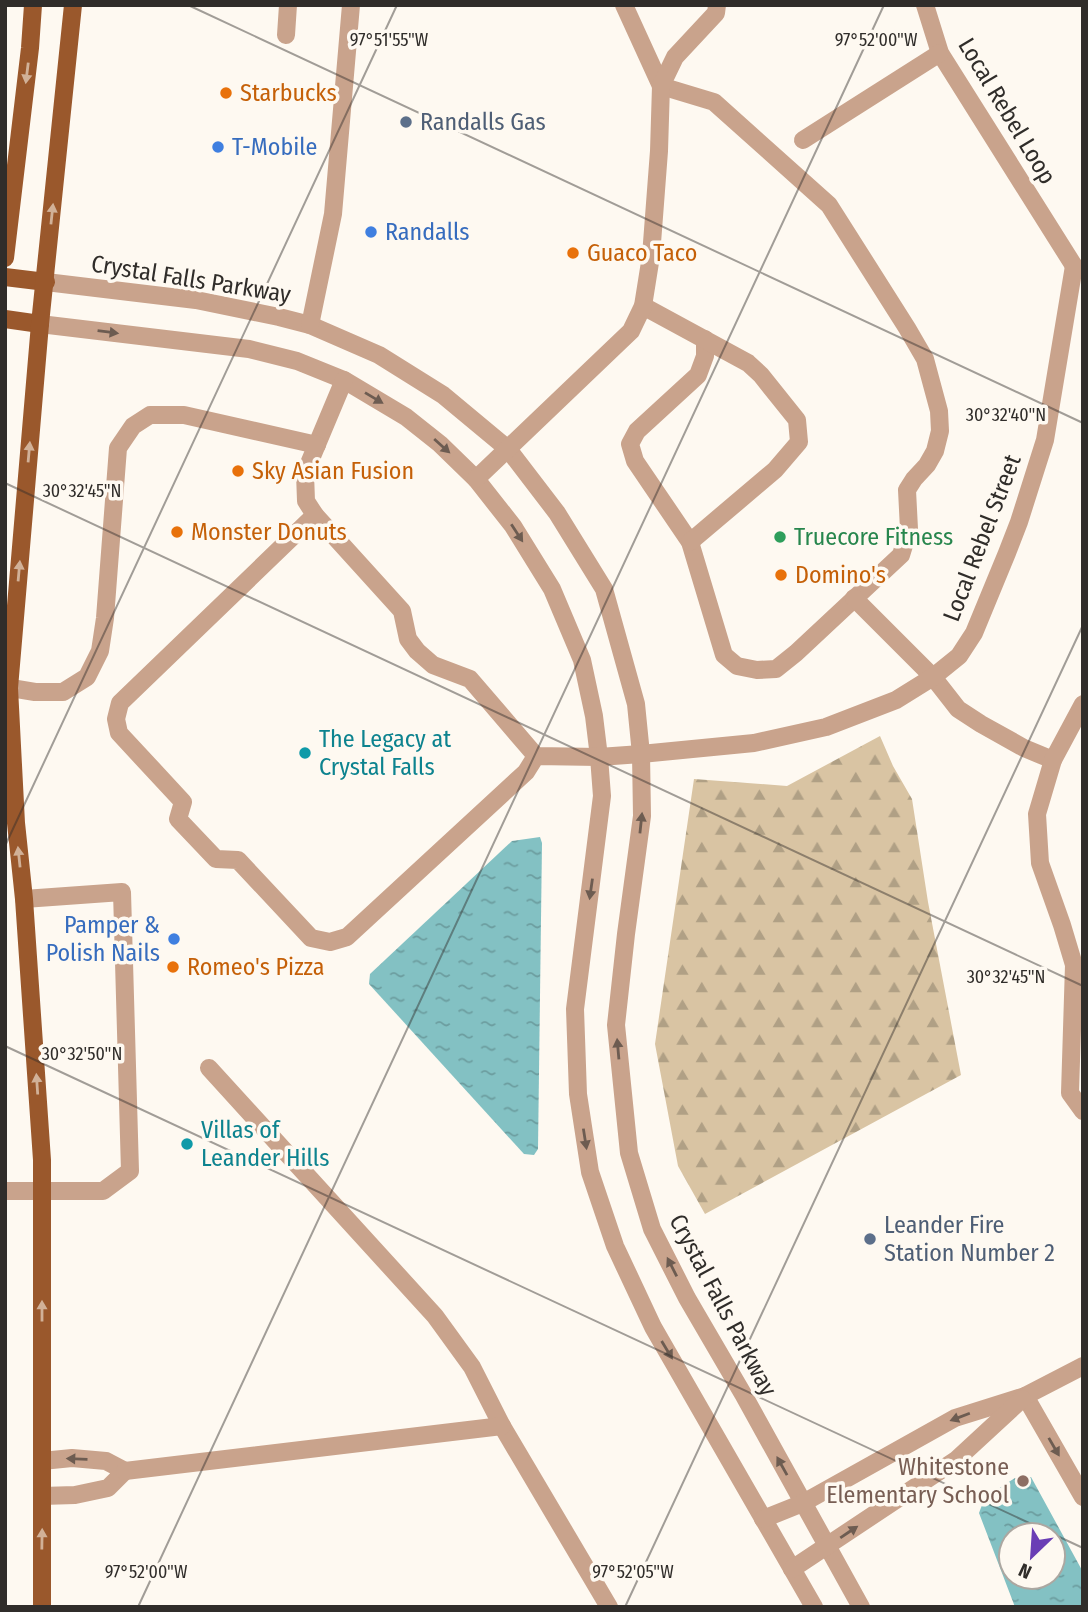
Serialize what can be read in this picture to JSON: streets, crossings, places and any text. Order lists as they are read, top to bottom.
{
  "streets": {
    "main road": ["Crystal Falls Parkway"],
    "street": ["Local Rebel Loop", "Local Rebel Street"]
  },
  "crossings": [
    ["Local Rebel Loop", "Local Rebel Street"],
    ["Crystal Falls Parkway", "Local Rebel Street"]
  ],
  "one_way": ["Crystal Falls Parkway"],
  "places": [
    "Starbucks",
    "Randalls Gas",
    "T-Mobile",
    "Randalls",
    "Guaco Taco",
    "Sky Asian Fusion",
    "Monster Donuts",
    "Truecore Fitness",
    "Domino's",
    "The Legacy at Crystal Falls",
    "Pamper & Polish Nails",
    "Romeo's Pizza",
    "Villas of Leander Hills",
    "Leander Fire Station Number 2",
    "Whitestone Elementary School"
  ],
  "north": "bottom left",
  "coordinates": [
    "97°51'55\"W",
    "97°52'00\"W",
    "30°32'40\"N",
    "30°32'45\"N",
    "30°32'50\"N",
    "97°52'05\"W"
  ]
}
